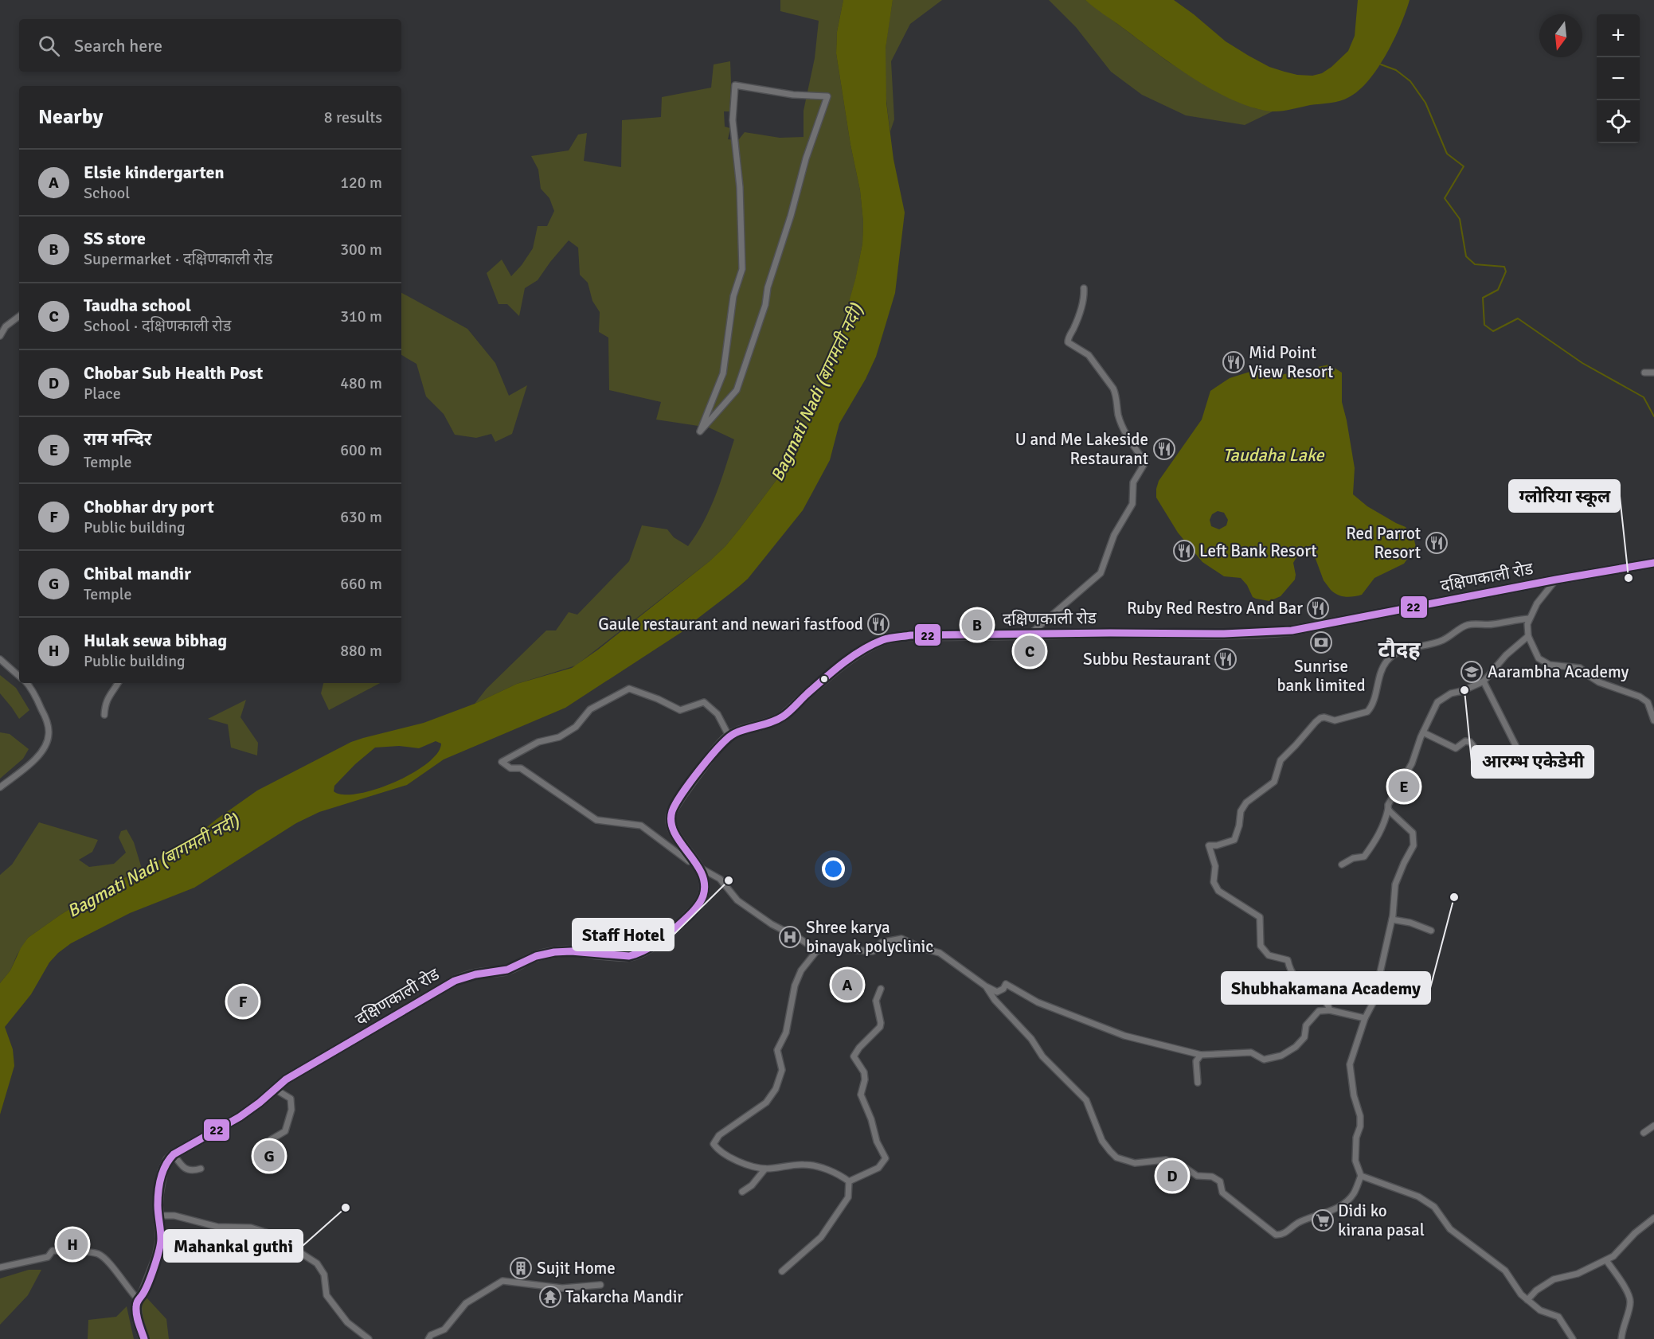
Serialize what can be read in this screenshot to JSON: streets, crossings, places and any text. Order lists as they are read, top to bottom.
{
  "streets": {
    "main road": ["दक्षिणकाली रोड"]
  },
  "districts": ["टौदह"],
  "water": ["Bagmati Nadi (बागमती नदी)", "Taudaha Lake"],
  "places": {
    "restaurant": [
      "Mid Point View Resort",
      "U and Me Lakeside Restaurant",
      "Red Parrot Resort",
      "Left Bank Resort",
      "Ruby Red Restro And Bar",
      "Gaule restaurant and newari fastfood",
      "Subbu Restaurant"
    ],
    "other": [
      "ग्लोरिया स्कूल",
      "आरम्भ एकेडेमी",
      "Staff Hotel",
      "Shubhakamana Academy",
      "Mahankal guthi"
    ],
    "bank": ["Sunrise bank limited"],
    "school or university": ["Aarambha Academy"],
    "hospital": ["Shree karya binayak polyclinic"],
    "supermarket": ["Didi ko kirana pasal"],
    "building": ["Sujit Home"],
    "temple": ["Takarcha Mandir"]
  },
  "lines": ["transit line 22"],
  "north": "bottom",
  "page": {
    "map_buttons": ["+", "−"],
    "search": "Search here",
    "heading": ["Nearby", "8 results"],
    "list": [
      {
        "mark": "A",
        "name": "Elsie kindergarten",
        "note": "School",
        "value": "120 m"
      },
      {
        "mark": "B",
        "name": "SS store",
        "note": "Supermarket · दक्षिणकाली रोड",
        "value": "300 m"
      },
      {
        "mark": "C",
        "name": "Taudha school",
        "note": "School · दक्षिणकाली रोड",
        "value": "310 m"
      },
      {
        "mark": "D",
        "name": "Chobar Sub Health Post",
        "note": "Place",
        "value": "480 m"
      },
      {
        "mark": "E",
        "name": "राम मन्दिर",
        "note": "Temple",
        "value": "600 m"
      },
      {
        "mark": "F",
        "name": "Chobhar dry port",
        "note": "Public building",
        "value": "630 m"
      },
      {
        "mark": "G",
        "name": "Chibal mandir",
        "note": "Temple",
        "value": "660 m"
      },
      {
        "mark": "H",
        "name": "Hulak sewa bibhag",
        "note": "Public building",
        "value": "880 m"
      }
    ],
    "pins": [
      "B",
      "C",
      "E",
      "A",
      "F",
      "G",
      "D",
      "H"
    ]
  }
}
